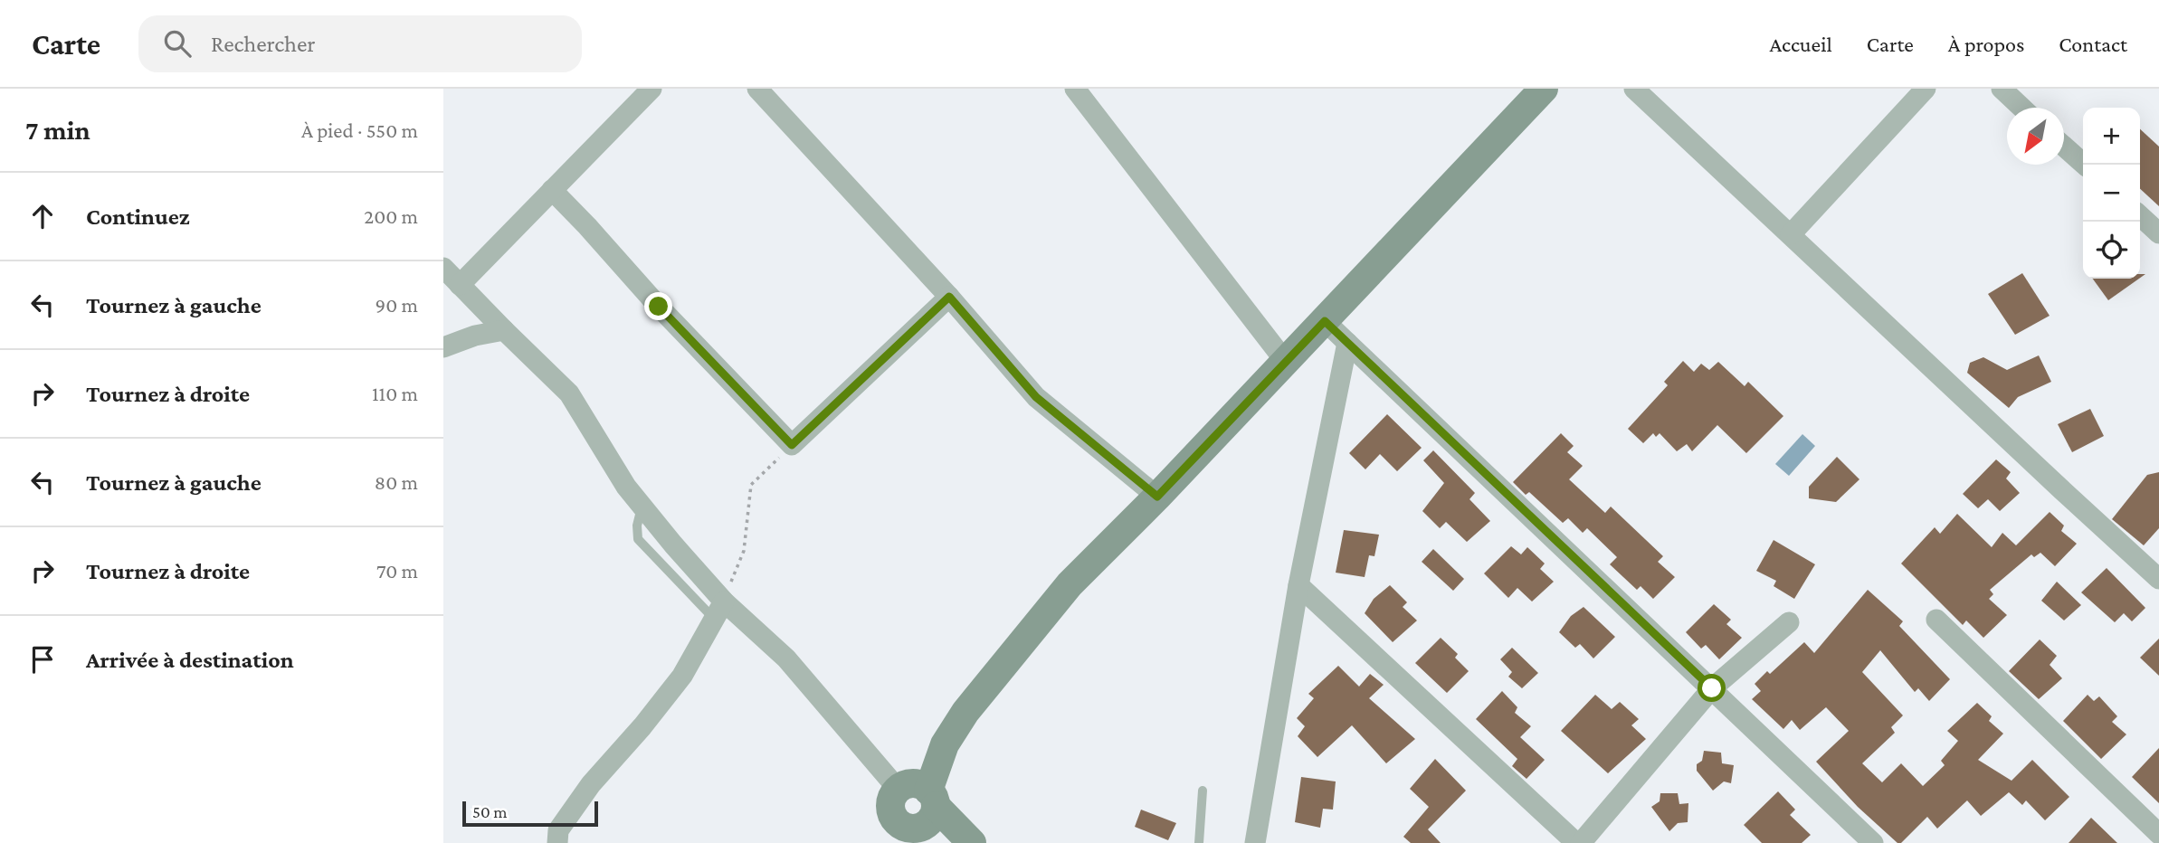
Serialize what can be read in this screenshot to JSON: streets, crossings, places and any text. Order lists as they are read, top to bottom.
{
  "scale_bar": "50 m",
  "north": "bottom left",
  "page": {
    "header": "Carte",
    "search": "Rechercher",
    "nav": [
      "Accueil",
      "Carte",
      "À propos",
      "Contact"
    ],
    "heading": ["7 min", "À pied · 550 m"],
    "map_buttons": ["+", "−"],
    "list": [
      ["Continuez", "200 m"],
      ["Tournez à gauche", "90 m"],
      ["Tournez à droite", "110 m"],
      ["Tournez à gauche", "80 m"],
      ["Tournez à droite", "70 m"],
      "Arrivée à destination"
    ],
    "scale": "50 m"
  }
}
